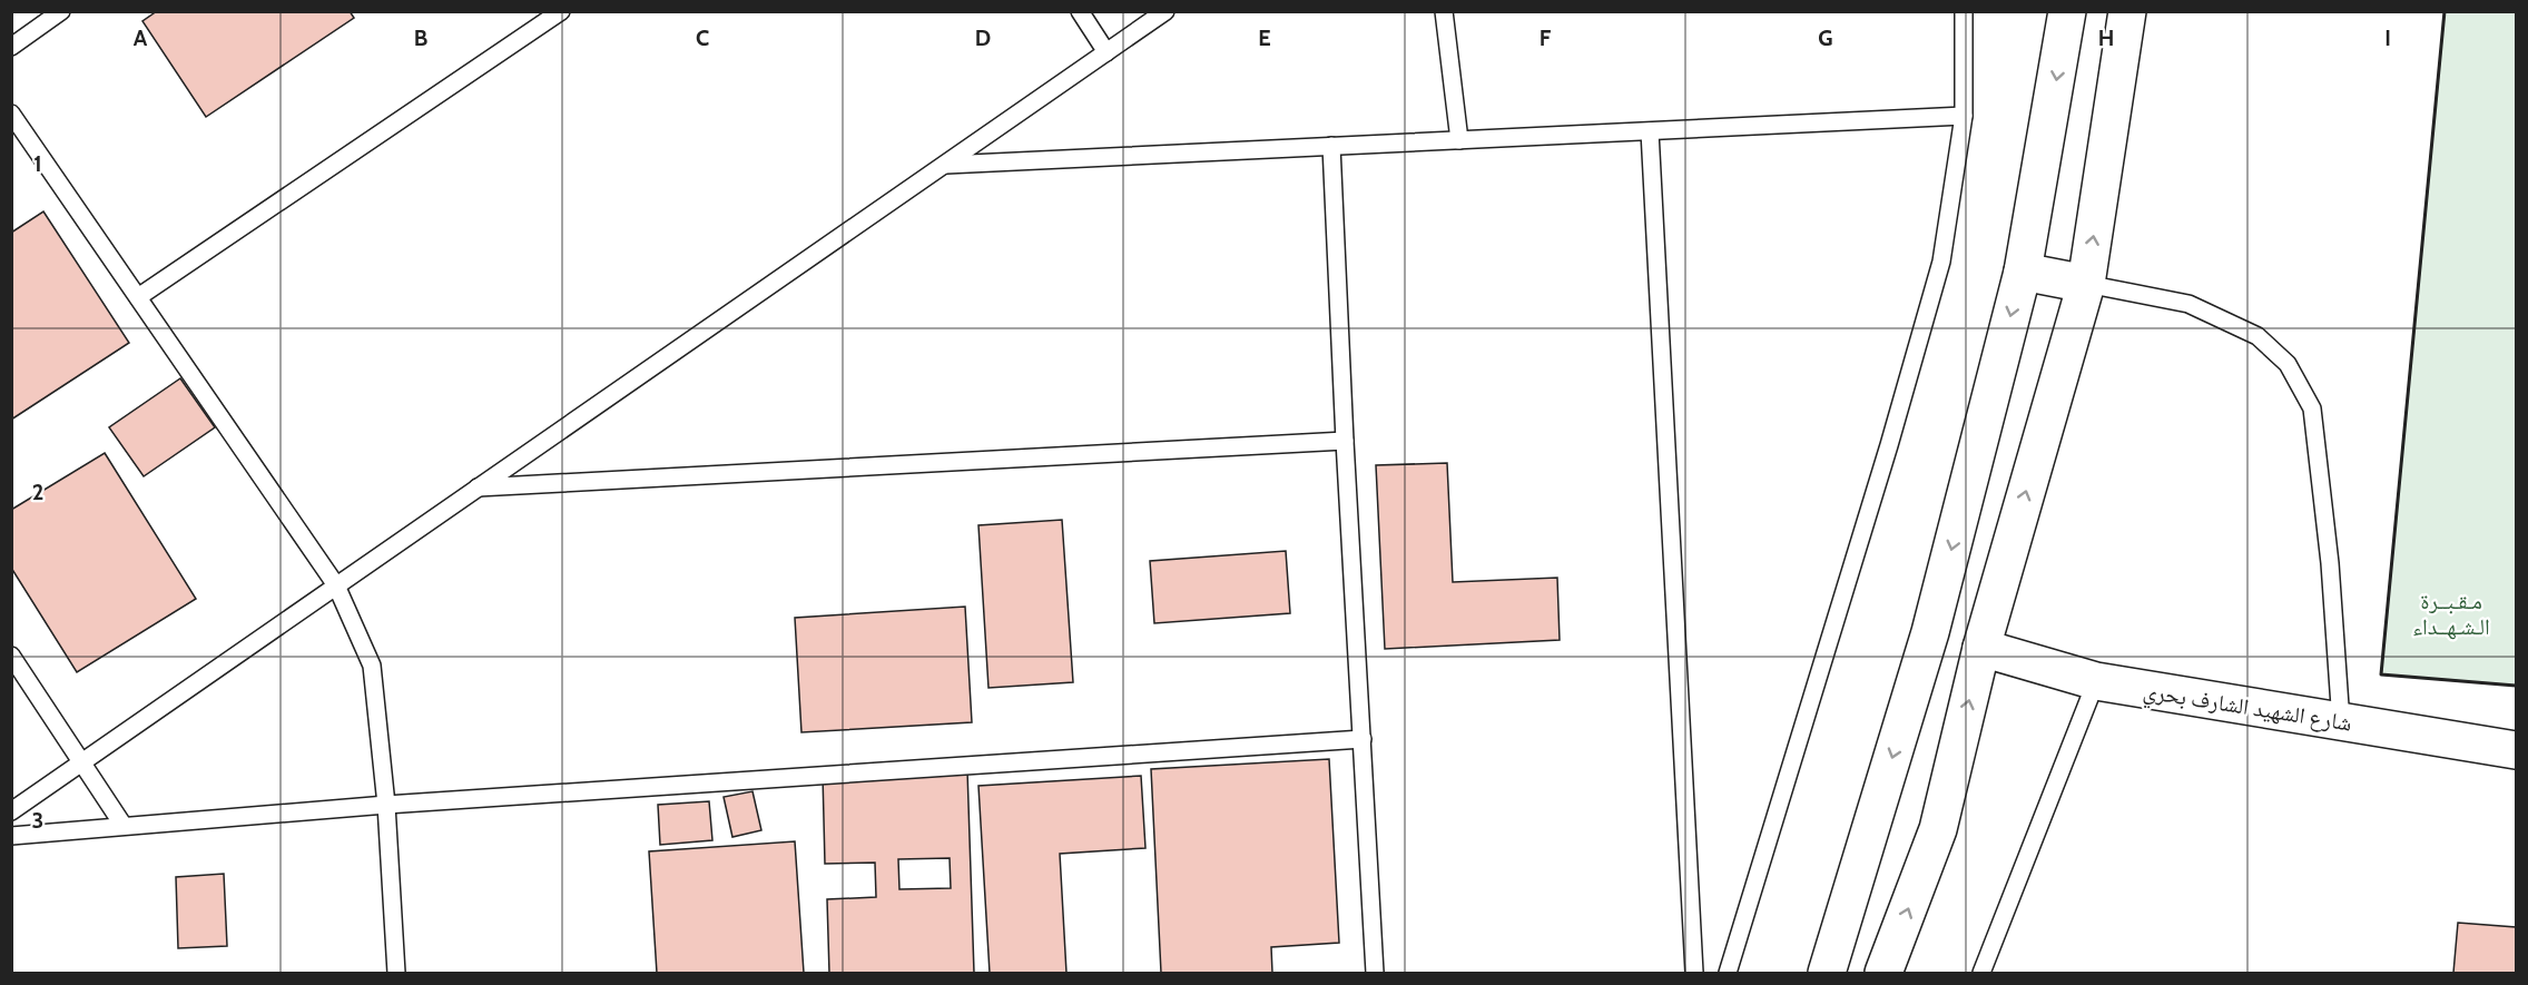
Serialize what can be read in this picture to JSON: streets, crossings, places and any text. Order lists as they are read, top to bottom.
{
  "streets": {
    "main road": ["شارع الشهيد الشارف بحري"]
  },
  "parks": ["مـقـبــرة الـشـهــداء"],
  "grid": {
    "columns": [
      "A",
      "B",
      "C",
      "D",
      "E",
      "F",
      "G",
      "H",
      "I"
    ],
    "rows": ["1", "2", "3"]
  }
}
